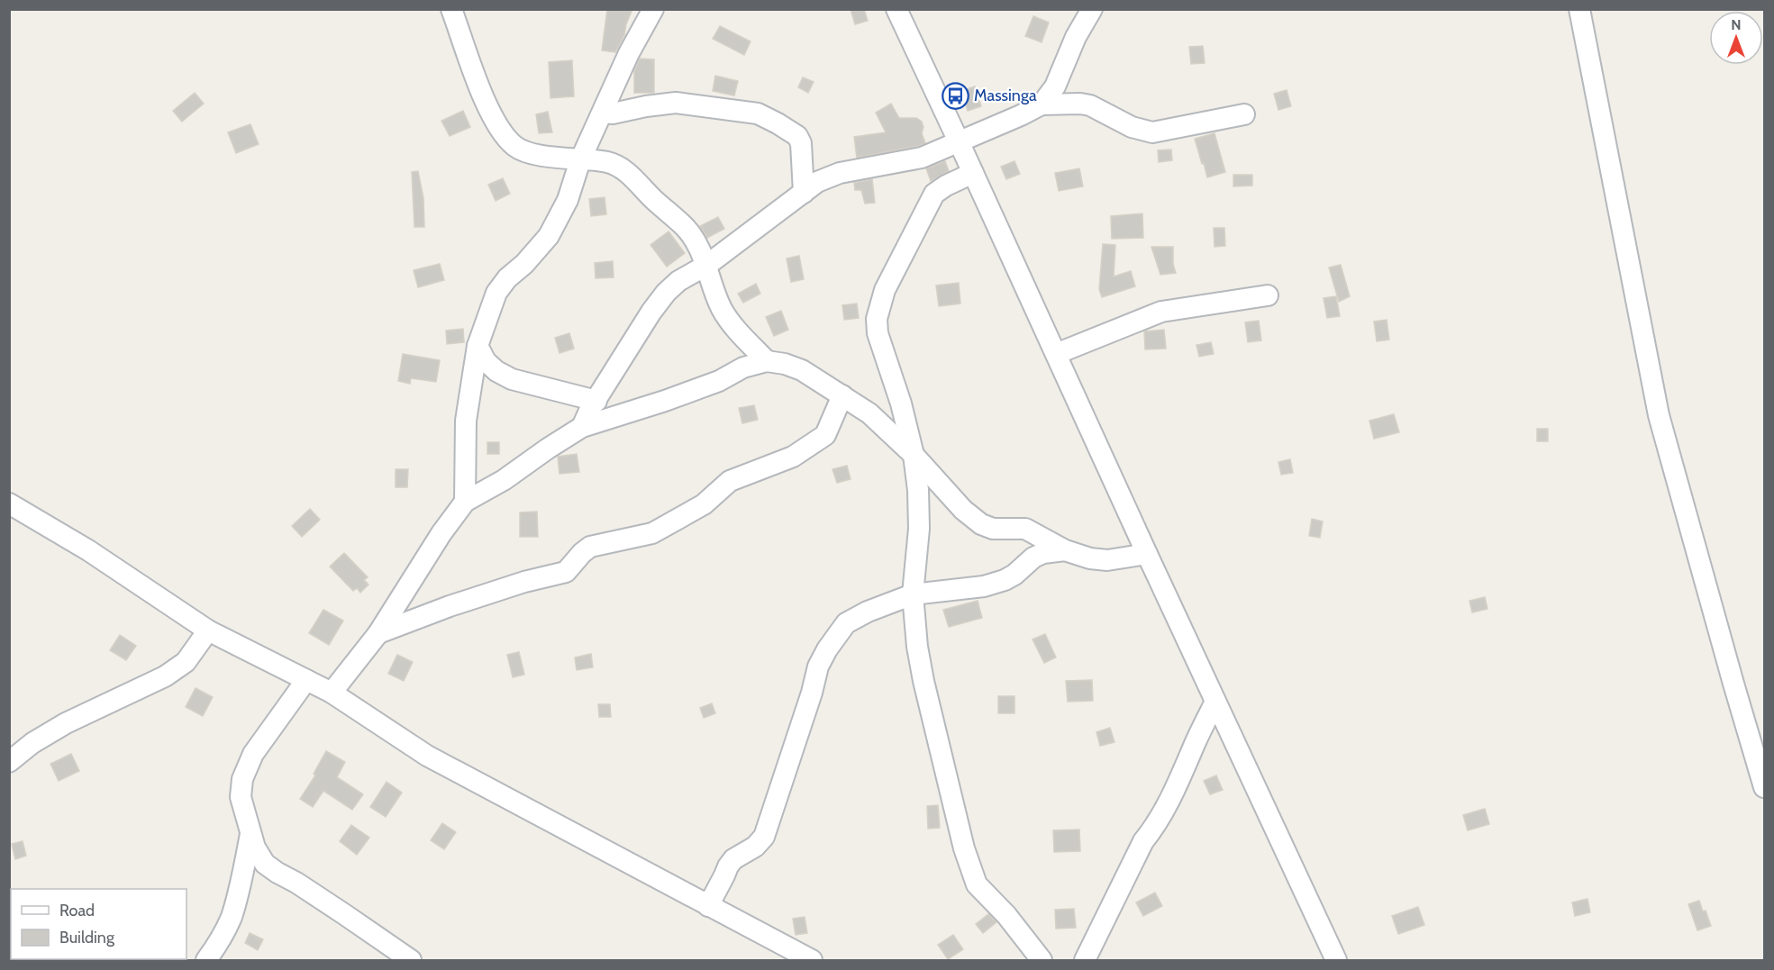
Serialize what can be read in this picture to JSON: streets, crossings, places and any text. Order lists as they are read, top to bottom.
{
  "places": {
    "bus stop": ["Massinga"]
  },
  "legend": ["Road", "Building"],
  "north": "top"
}
